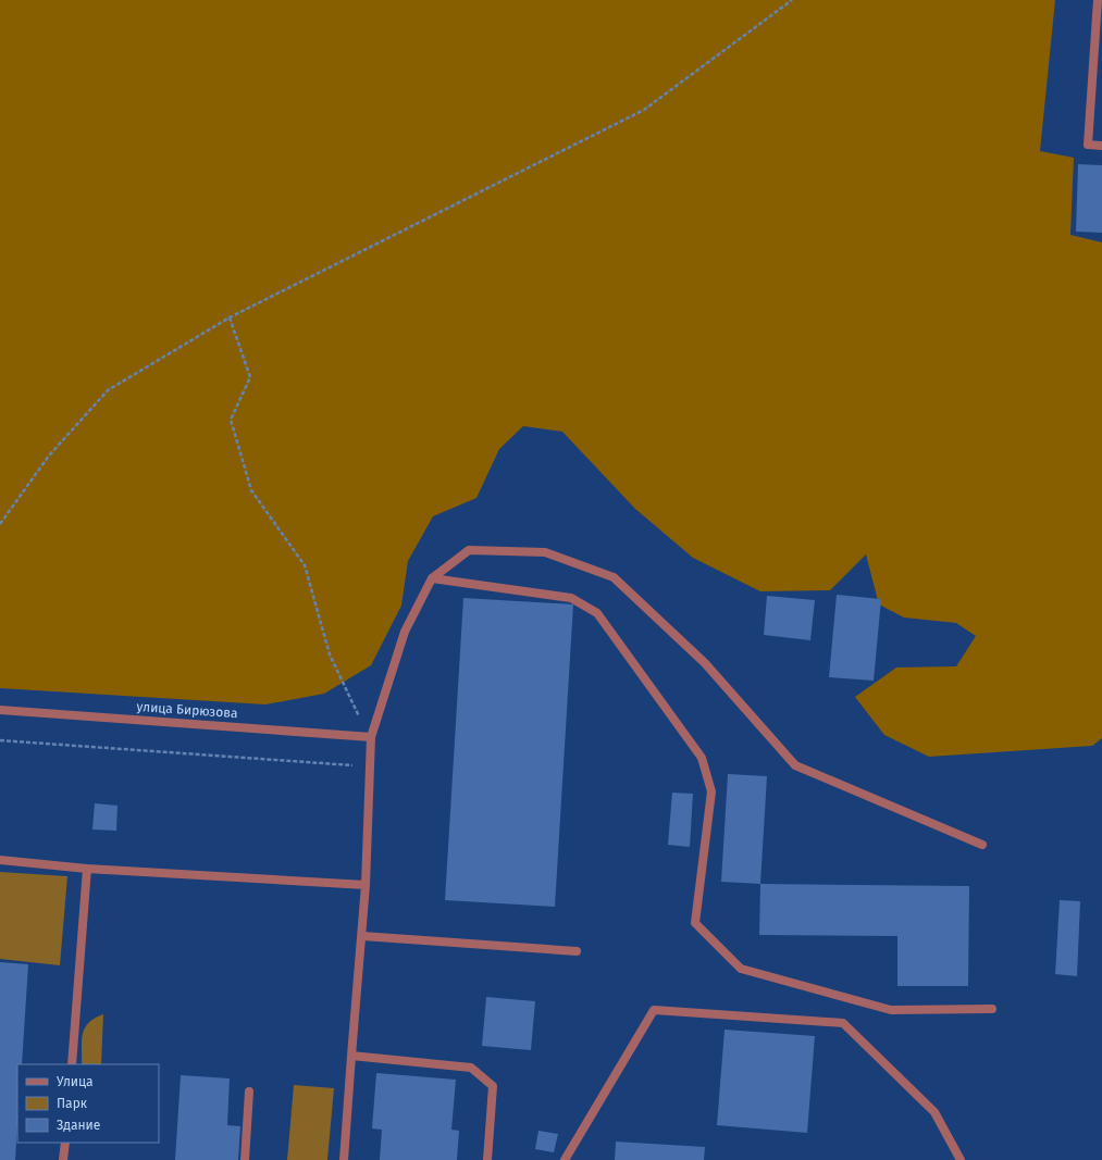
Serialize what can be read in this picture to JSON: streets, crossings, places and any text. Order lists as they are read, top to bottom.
{
  "streets": {
    "street": ["улица Бирюзова"]
  },
  "legend": ["Улица", "Парк", "Здание"]
}
